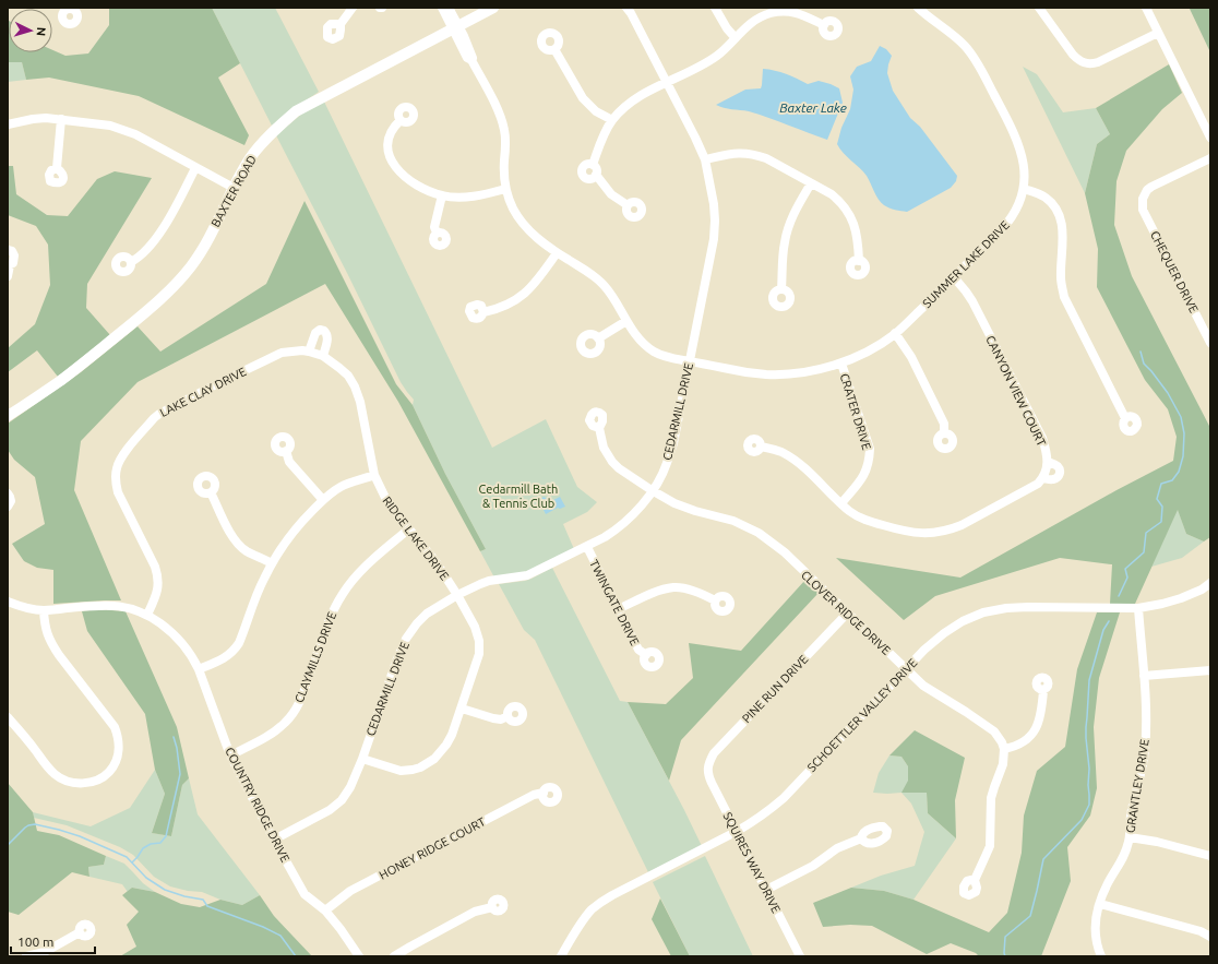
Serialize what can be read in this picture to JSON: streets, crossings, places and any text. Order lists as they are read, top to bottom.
{
  "streets": {
    "main road": ["BAXTER ROAD"],
    "street": [
      "SUMMER LAKE DRIVE",
      "CHEQUER DRIVE",
      "CANYON VIEW COURT",
      "LAKE CLAY DRIVE",
      "CEDARMILL DRIVE",
      "CRATER DRIVE",
      "RIDGE LAKE DRIVE",
      "TWINGATE DRIVE",
      "CLOVER RIDGE DRIVE",
      "CLAYMILLS DRIVE",
      "PINE RUN DRIVE",
      "SCHOETTLER VALLEY DRIVE",
      "GRANTLEY DRIVE",
      "COUNTRY RIDGE DRIVE",
      "HONEY RIDGE COURT",
      "SQUIRES WAY DRIVE"
    ]
  },
  "crossings": [
    ["SUMMER LAKE DRIVE", "CANYON VIEW COURT"],
    ["SUMMER LAKE DRIVE", "CEDARMILL DRIVE"],
    ["SUMMER LAKE DRIVE", "CRATER DRIVE"],
    ["LAKE CLAY DRIVE", "RIDGE LAKE DRIVE"],
    ["LAKE CLAY DRIVE", "COUNTRY RIDGE DRIVE"],
    ["CEDARMILL DRIVE", "RIDGE LAKE DRIVE"],
    ["CEDARMILL DRIVE", "TWINGATE DRIVE"],
    ["CEDARMILL DRIVE", "CLOVER RIDGE DRIVE"],
    ["CEDARMILL DRIVE", "COUNTRY RIDGE DRIVE"],
    ["RIDGE LAKE DRIVE", "CLAYMILLS DRIVE"],
    ["CLOVER RIDGE DRIVE", "PINE RUN DRIVE"],
    ["CLOVER RIDGE DRIVE", "SCHOETTLER VALLEY DRIVE"],
    ["CLAYMILLS DRIVE", "COUNTRY RIDGE DRIVE"],
    ["PINE RUN DRIVE", "SQUIRES WAY DRIVE"],
    ["SCHOETTLER VALLEY DRIVE", "GRANTLEY DRIVE"],
    ["SCHOETTLER VALLEY DRIVE", "SQUIRES WAY DRIVE"],
    ["COUNTRY RIDGE DRIVE", "HONEY RIDGE COURT"]
  ],
  "water": ["Baxter Lake"],
  "parks": ["Cedarmill Bath & Tennis Club"],
  "scale_bar": "100 m",
  "north": "right"
}
